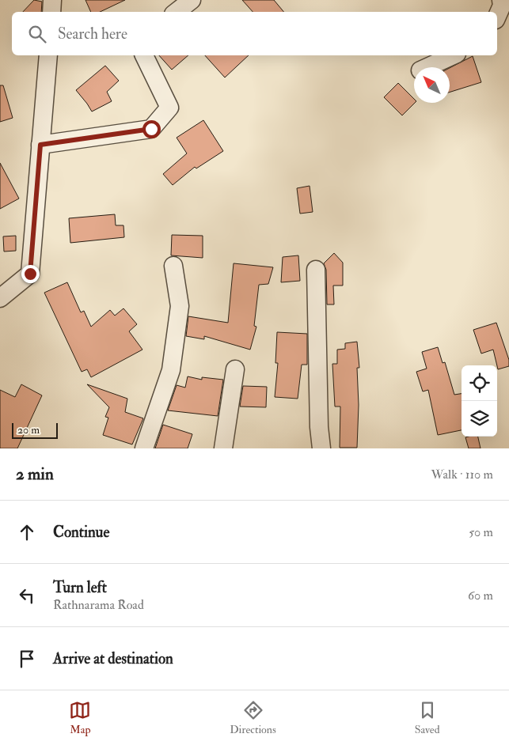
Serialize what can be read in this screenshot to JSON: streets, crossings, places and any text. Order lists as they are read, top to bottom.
{
  "scale_bar": "20 m",
  "north": "top left",
  "page": {
    "search": "Search here",
    "scale": "20 m",
    "heading": ["2 min", "Walk · 110 m"],
    "list": [
      ["Continue", "50 m"],
      ["Turn left", "Rathnarama Road", "60 m"],
      "Arrive at destination"
    ],
    "nav": ["Map", "Directions", "Saved"]
  }
}
